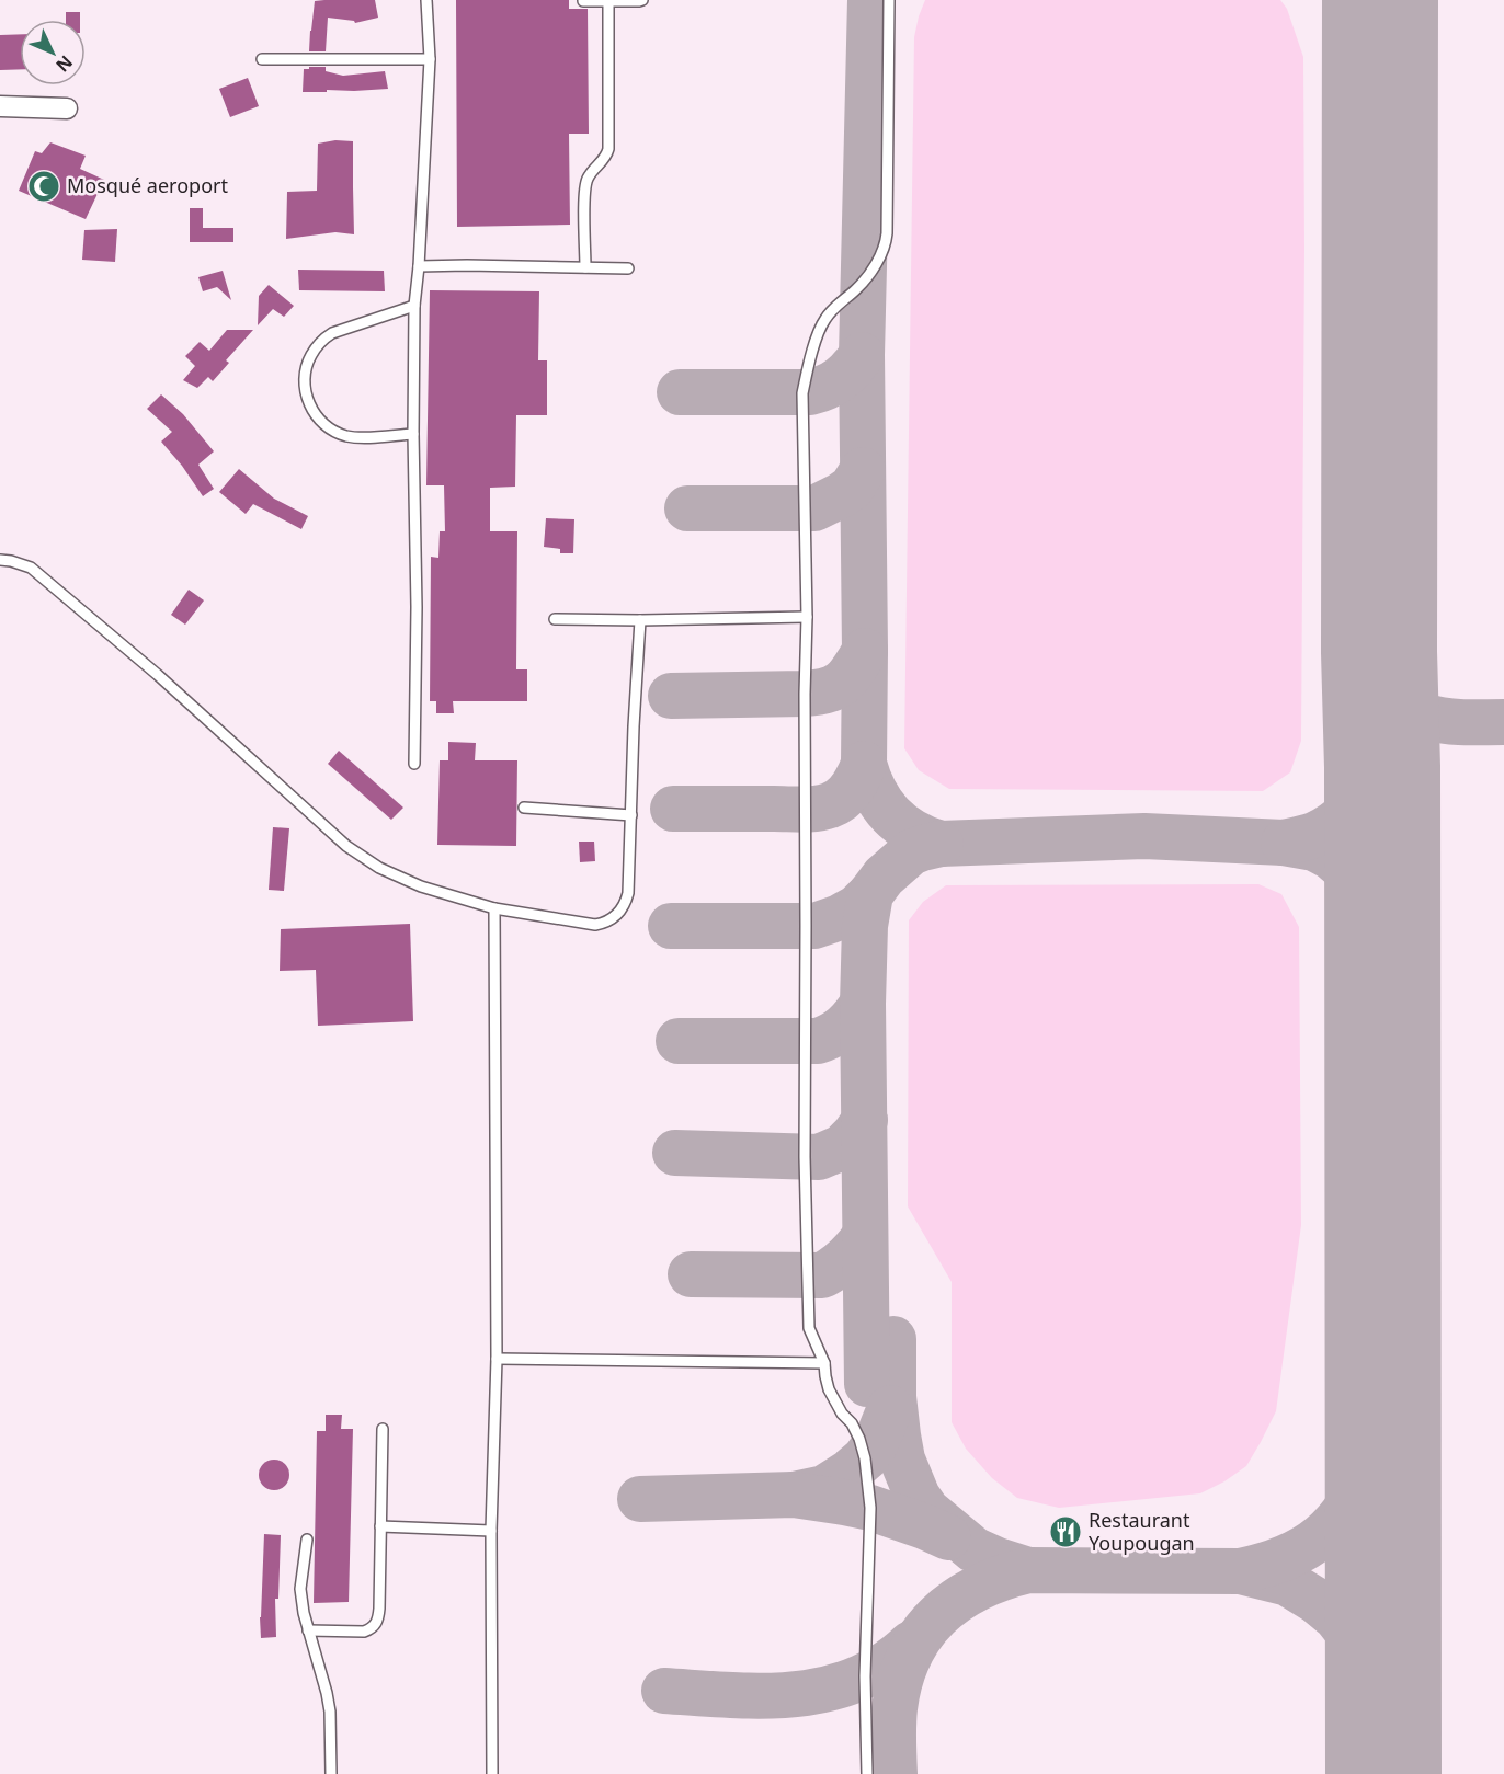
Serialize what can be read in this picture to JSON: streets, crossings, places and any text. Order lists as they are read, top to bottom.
{
  "places": {
    "mosque": ["Mosqué aeroport"],
    "restaurant": ["Restaurant Youpougan"]
  },
  "north": "bottom right"
}
